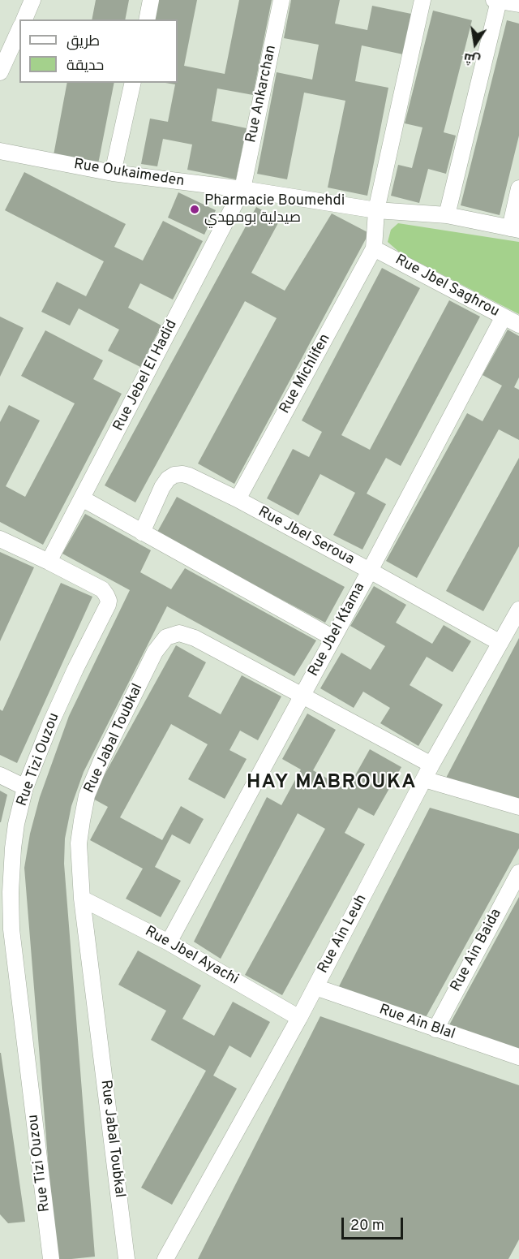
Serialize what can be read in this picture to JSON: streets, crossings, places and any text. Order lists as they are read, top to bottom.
{
  "streets": {
    "street": [
      "Rue Ankarchan",
      "Rue Oukaimeden",
      "Rue Jbel Saghrou",
      "Rue Michlifen",
      "Rue Jebel El Hadid",
      "Rue Jbel Seroua",
      "Rue Jbel Ktama",
      "Rue Jabal Toubkal",
      "Rue Tizi Ouzou",
      "Rue Ain Leuh",
      "Rue Ain Baida",
      "Rue Jbel Ayachi",
      "Rue Ain Blal"
    ]
  },
  "crossings": [
    ["Rue Ankarchan", "Rue Oukaimeden"],
    ["Rue Ankarchan", "Rue Jebel El Hadid"],
    ["Rue Oukaimeden", "Rue Jebel El Hadid"],
    ["Rue Jbel Saghrou", "Rue Michlifen"],
    ["Rue Jbel Saghrou", "Rue Jbel Ktama"],
    ["Rue Michlifen", "Rue Jbel Seroua"],
    ["Rue Jebel El Hadid", "Rue Tizi Ouzou"],
    ["Rue Jbel Seroua", "Rue Jbel Ktama"],
    ["Rue Jbel Seroua", "Rue Ain Leuh"],
    ["Rue Jbel Ktama", "Rue Jabal Toubkal"],
    ["Rue Jbel Ktama", "Rue Jbel Ayachi"],
    ["Rue Jabal Toubkal", "Rue Ain Leuh"],
    ["Rue Jabal Toubkal", "Rue Jbel Ayachi"],
    ["Rue Ain Leuh", "Rue Jbel Ayachi"],
    ["Rue Ain Leuh", "Rue Ain Blal"],
    ["Rue Ain Baida", "Rue Ain Blal"]
  ],
  "districts": ["HAY MABROUKA"],
  "places": ["Pharmacie Boumehdi صيدلية بومهدي"],
  "legend": ["طريق", "حديقة"],
  "scale_bar": "20 m",
  "north": "bottom"
}
